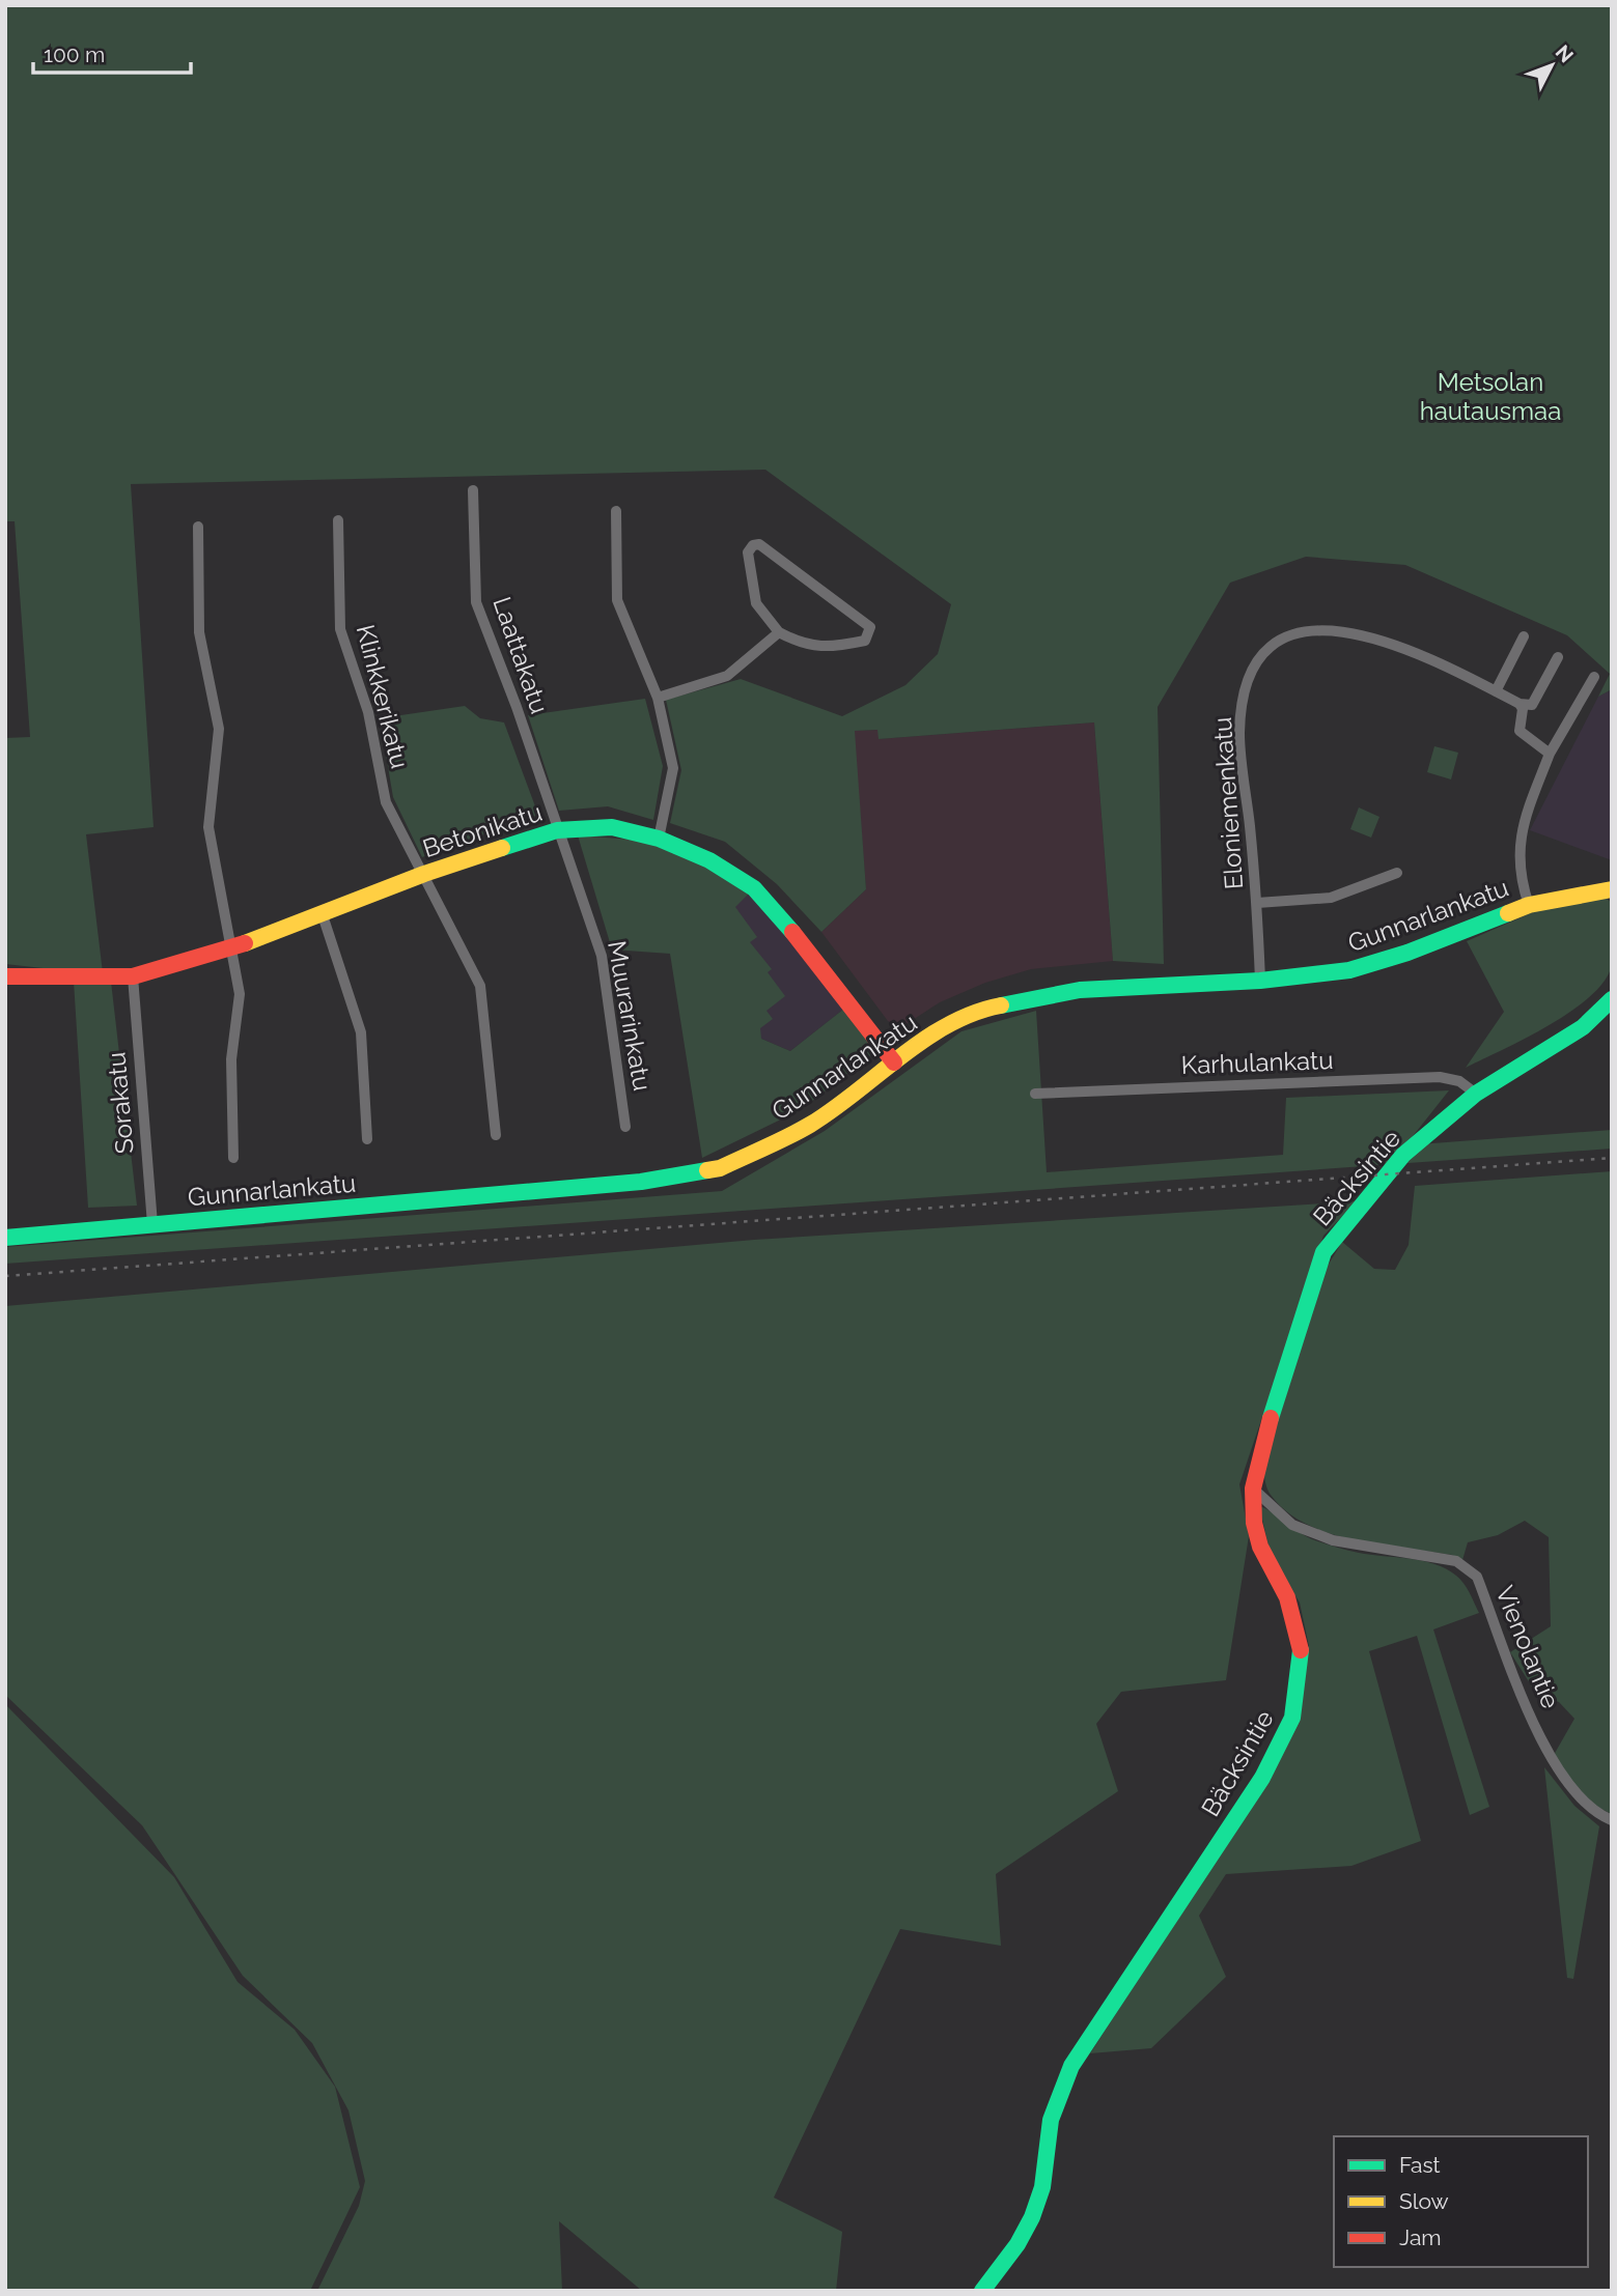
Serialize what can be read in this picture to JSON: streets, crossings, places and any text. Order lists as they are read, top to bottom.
{
  "streets": {
    "street": [
      "Laattakatu",
      "Klinkkerikatu",
      "Eloniemenkatu",
      "Betonikatu",
      "Gunnarlankatu",
      "Muurarinkatu",
      "Karhulankatu",
      "Sorakatu",
      "Bäcksintie",
      "Vienolantie"
    ]
  },
  "crossings": [
    ["Laattakatu", "Betonikatu"],
    ["Laattakatu", "Muurarinkatu"],
    ["Klinkkerikatu", "Betonikatu"],
    ["Eloniemenkatu", "Gunnarlankatu"],
    ["Betonikatu", "Gunnarlankatu"],
    ["Betonikatu", "Muurarinkatu"],
    ["Betonikatu", "Sorakatu"],
    ["Gunnarlankatu", "Sorakatu"],
    ["Karhulankatu", "Bäcksintie"],
    ["Bäcksintie", "Vienolantie"]
  ],
  "parks": ["Metsolan hautausmaa"],
  "legend": ["Fast", "Slow", "Jam"],
  "scale_bar": "100 m",
  "north": "top right"
}
